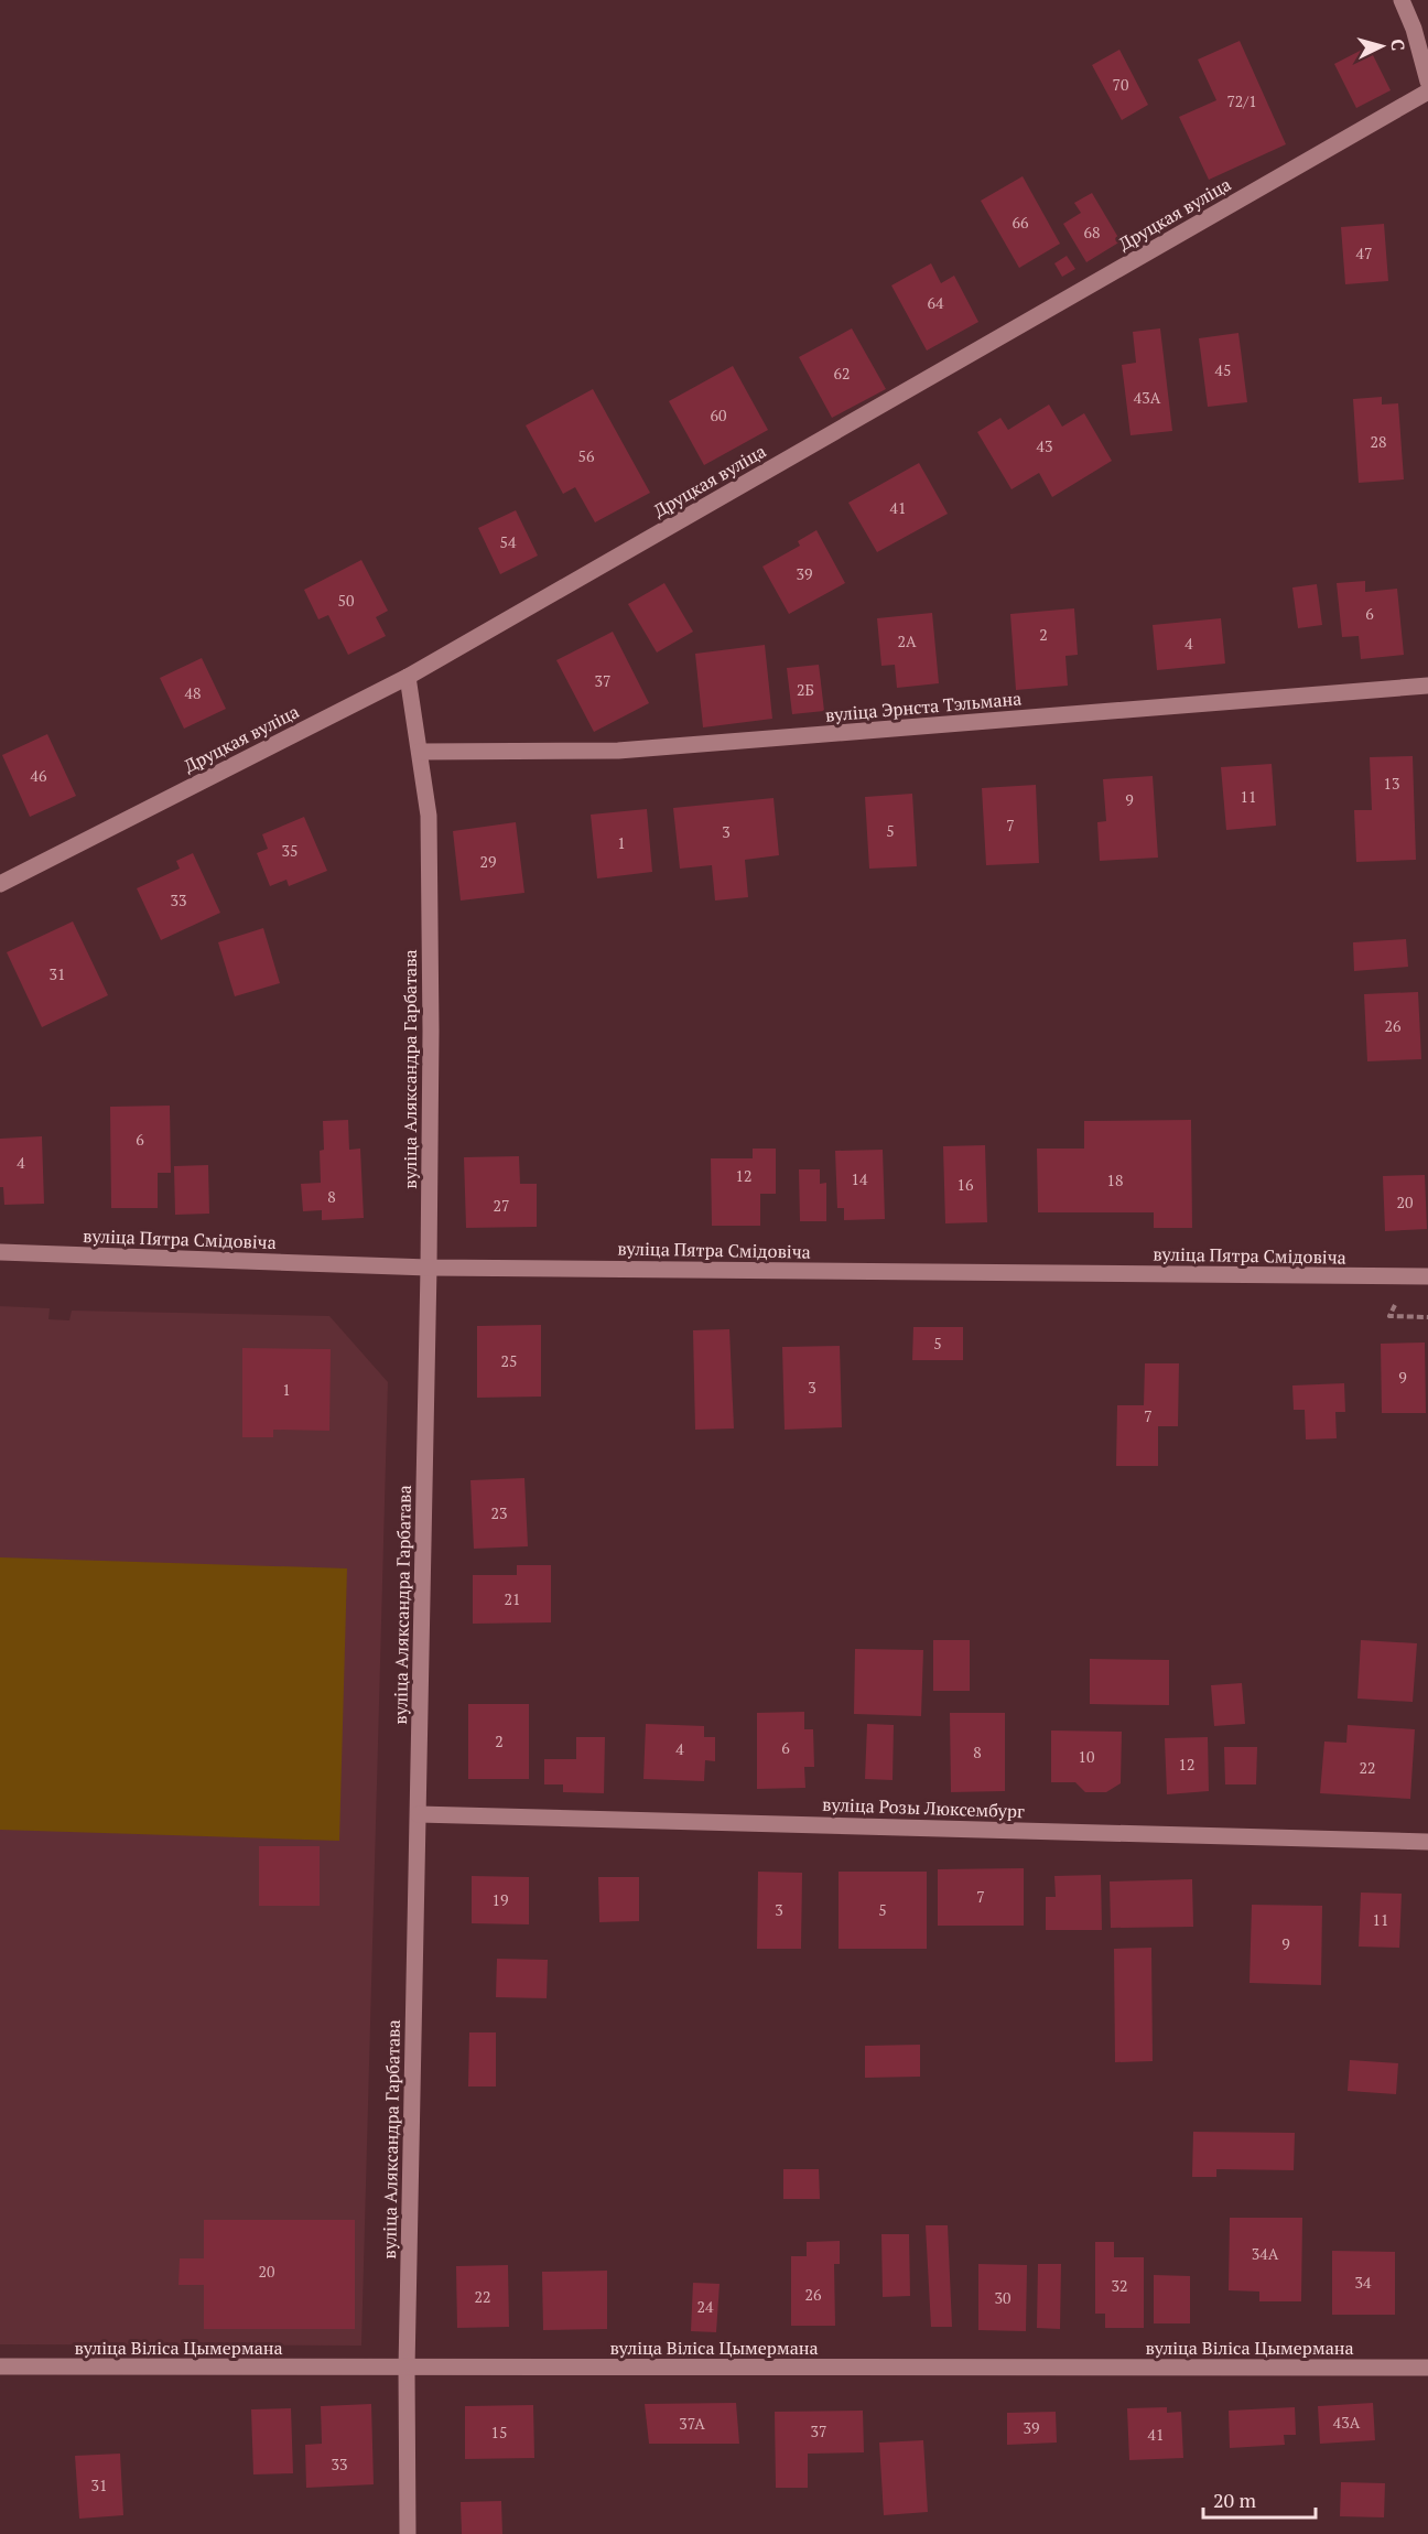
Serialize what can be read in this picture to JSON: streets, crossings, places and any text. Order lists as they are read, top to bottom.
{
  "streets": {
    "street": [
      "Друцкая вуліца",
      "вуліца Эрнста Тэльмана",
      "вуліца Аляксандра Гарбатава",
      "вуліца Пятра Смідовіча",
      "вуліца Розы Люксембург",
      "вуліца Віліса Цымермана"
    ]
  },
  "crossings": [
    ["Друцкая вуліца", "вуліца Аляксандра Гарбатава"],
    ["вуліца Эрнста Тэльмана", "вуліца Аляксандра Гарбатава"],
    ["вуліца Аляксандра Гарбатава", "вуліца Пятра Смідовіча"],
    ["вуліца Аляксандра Гарбатава", "вуліца Розы Люксембург"],
    ["вуліца Аляксандра Гарбатава", "вуліца Віліса Цымермана"]
  ],
  "house_numbers": [
    "70",
    "72/1",
    "66",
    "68",
    "47",
    "64",
    "45",
    "62",
    "43А",
    "60",
    "28",
    "43",
    "56",
    "41",
    "54",
    "39",
    "50",
    "6",
    "2",
    "2А",
    "4",
    "37",
    "2Б",
    "48",
    "46",
    "13",
    "11",
    "9",
    "7",
    "5",
    "3",
    "1",
    "35",
    "29",
    "33",
    "31",
    "26",
    "6",
    "4",
    "12",
    "14",
    "18",
    "16",
    "8",
    "20",
    "27",
    "5",
    "25",
    "9",
    "3",
    "1",
    "7",
    "23",
    "21",
    "2",
    "6",
    "4",
    "8",
    "10",
    "12",
    "22",
    "7",
    "19",
    "3",
    "5",
    "11",
    "9",
    "34А",
    "20",
    "34",
    "32",
    "26",
    "22",
    "30",
    "24",
    "43А",
    "37А",
    "39",
    "37",
    "15",
    "41",
    "33",
    "31"
  ],
  "scale_bar": "20 m",
  "north": "right"
}
